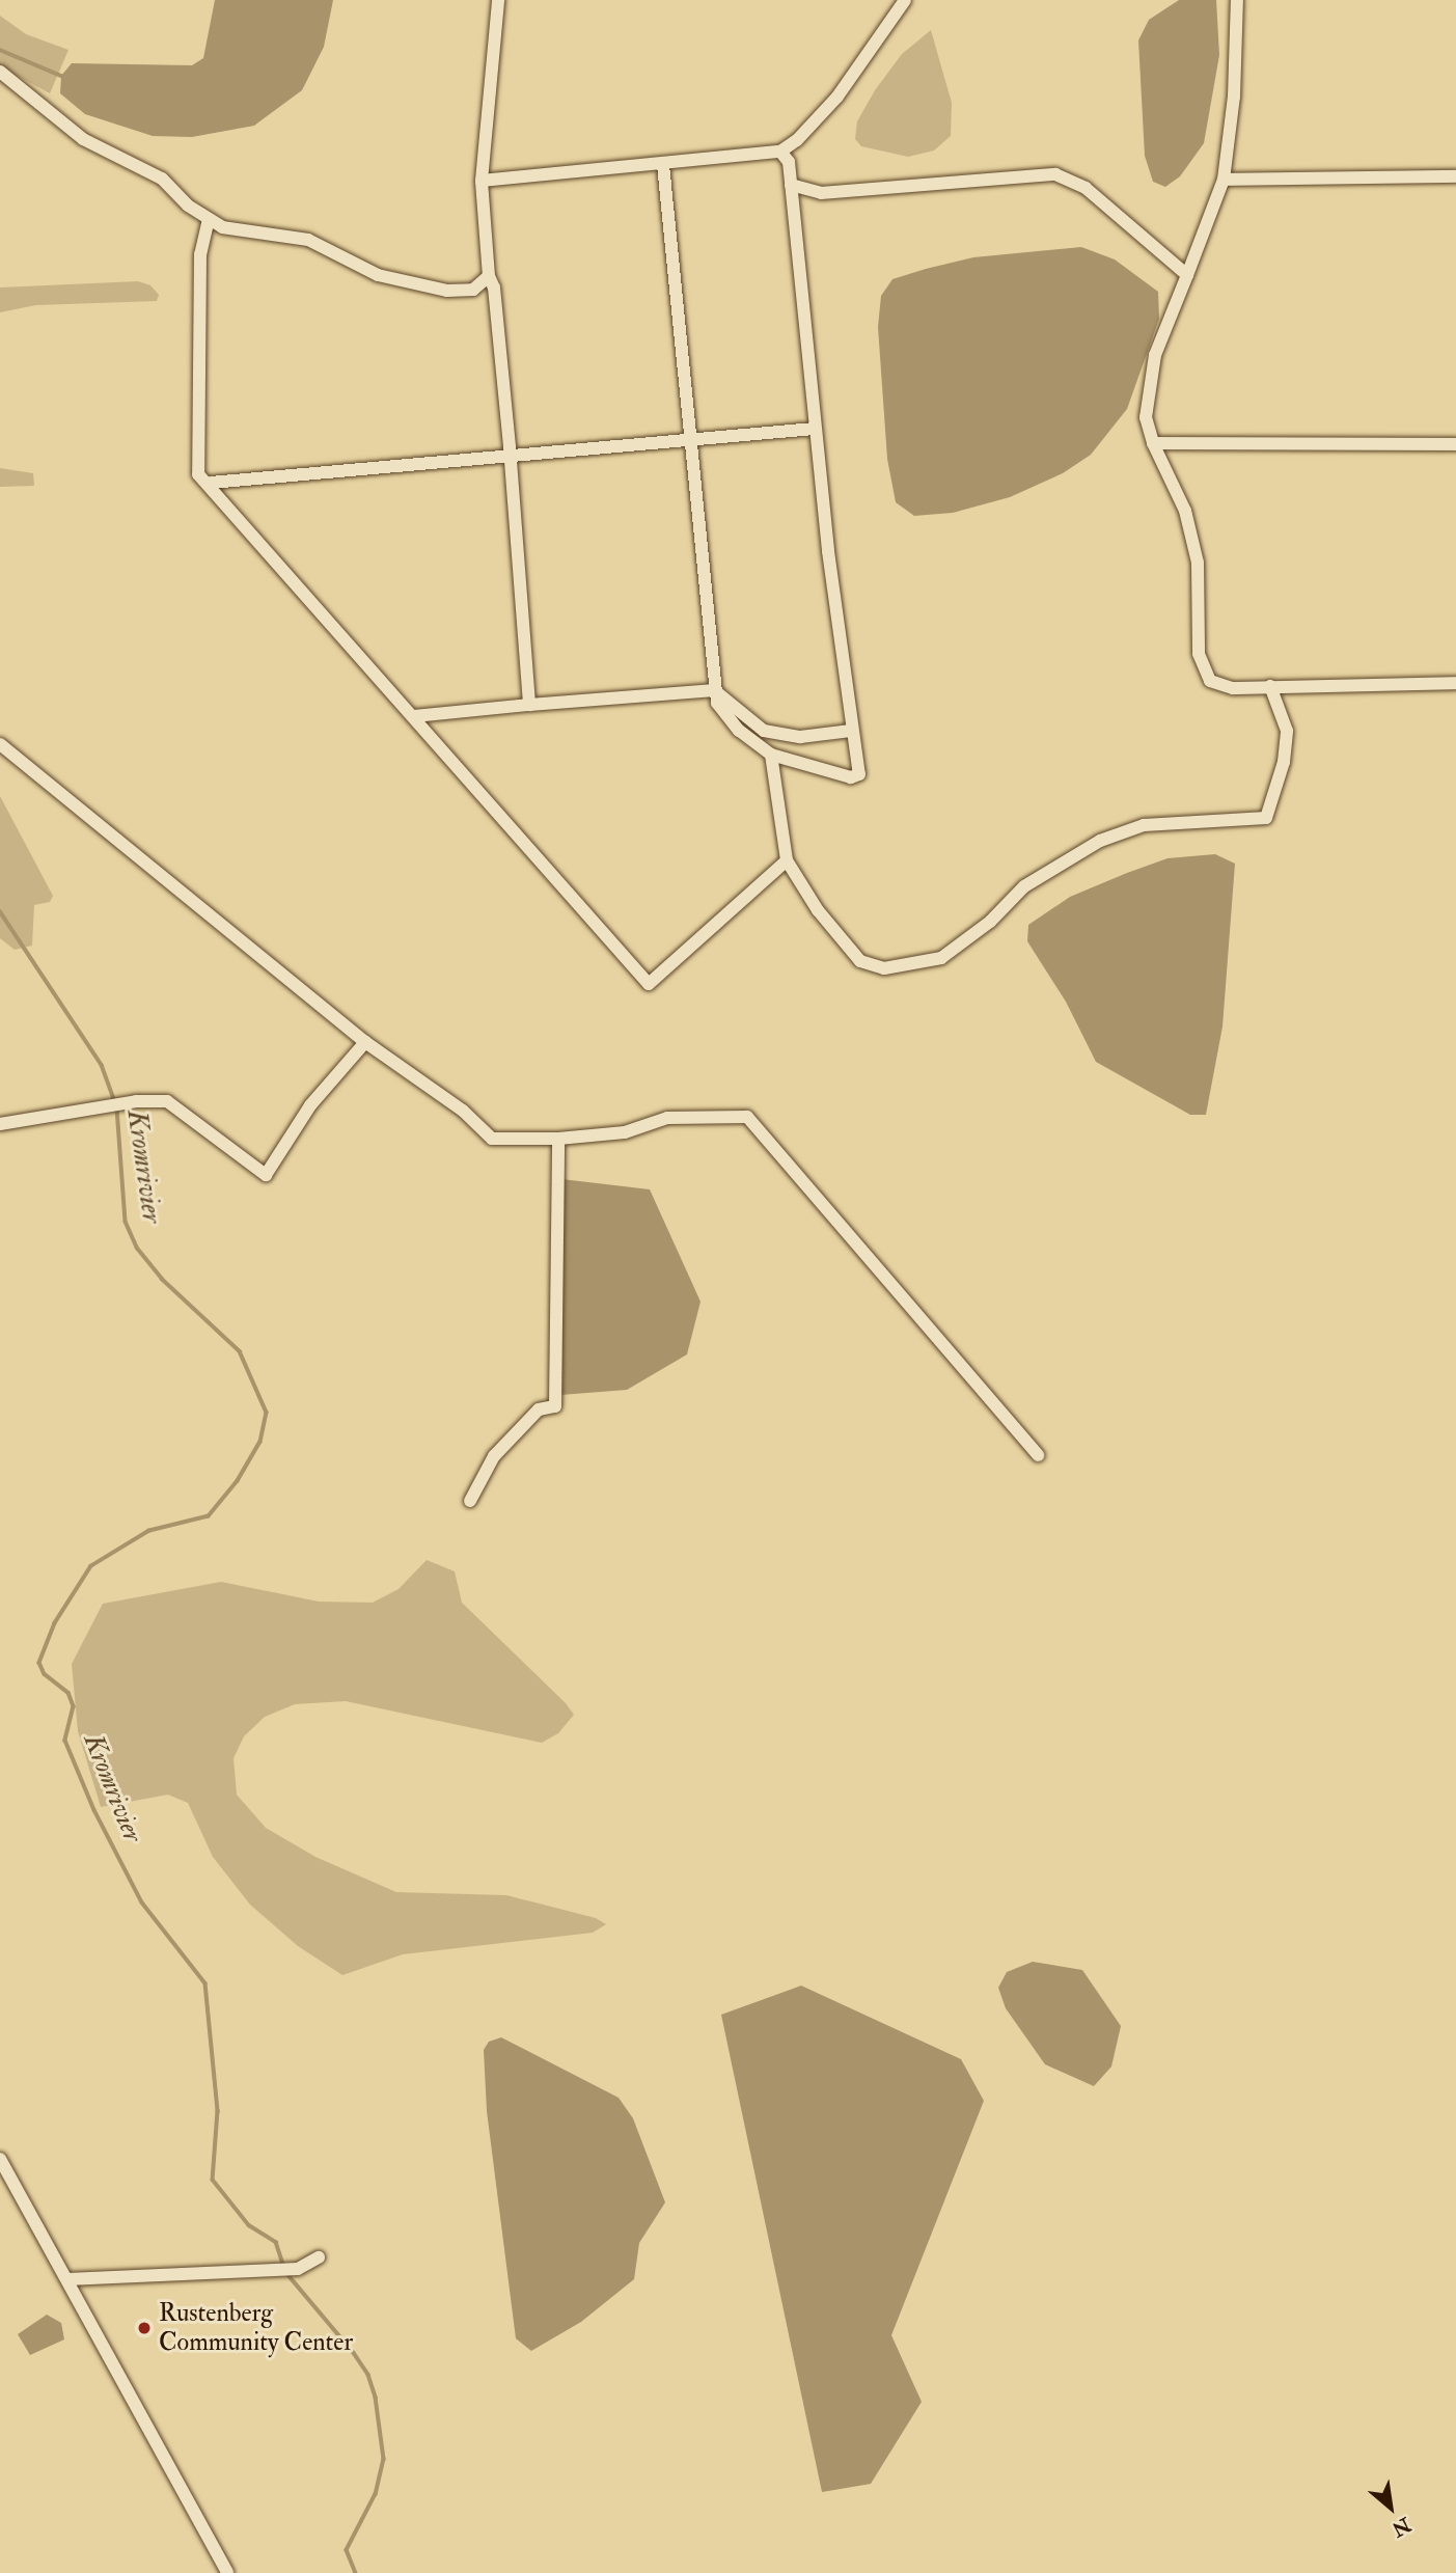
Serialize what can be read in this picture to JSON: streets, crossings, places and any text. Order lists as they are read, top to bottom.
{
  "water": ["Kromrivier"],
  "places": ["Rustenberg Community Center"],
  "north": "bottom right"
}
